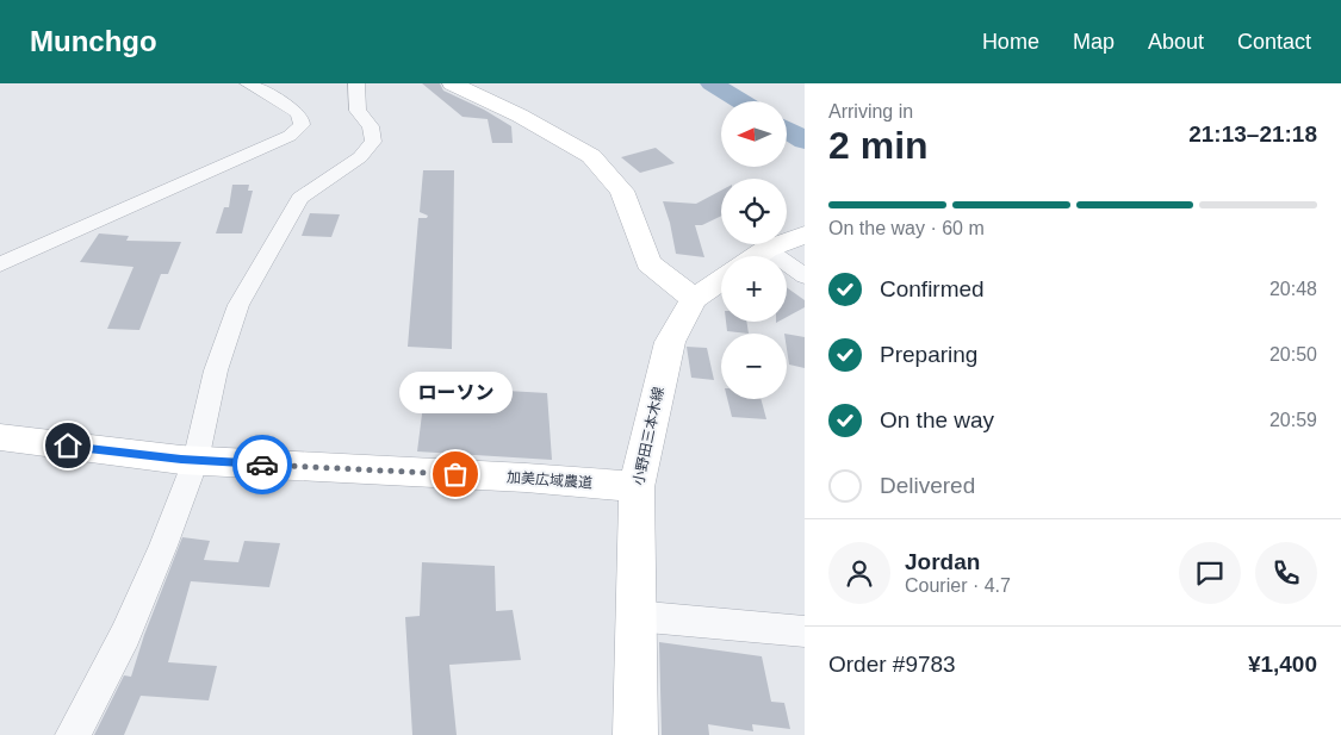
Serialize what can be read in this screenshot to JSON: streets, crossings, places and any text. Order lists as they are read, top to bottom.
{
  "streets": {
    "street": ["小野田三本木線", "加美広域農道"]
  },
  "crossings": [
    ["小野田三本木線", "加美広域農道"]
  ],
  "places": ["ローソン"],
  "north": "left",
  "page": {
    "header": "Munchgo",
    "nav": [
      "Home",
      "Map",
      "About",
      "Contact"
    ],
    "heading": ["2 min", "Arriving in", "21:13–21:18"],
    "panel": [
      "Jordan",
      "Courier · 4.7",
      "Order #9783",
      "¥1,400"
    ],
    "map_buttons": ["+", "−"],
    "bar": "On the way · 60 m",
    "list": [
      ["Confirmed", "20:48"],
      ["Preparing", "20:50"],
      ["On the way", "20:59"],
      "Delivered"
    ],
    "bubble": "ローソン"
  }
}
